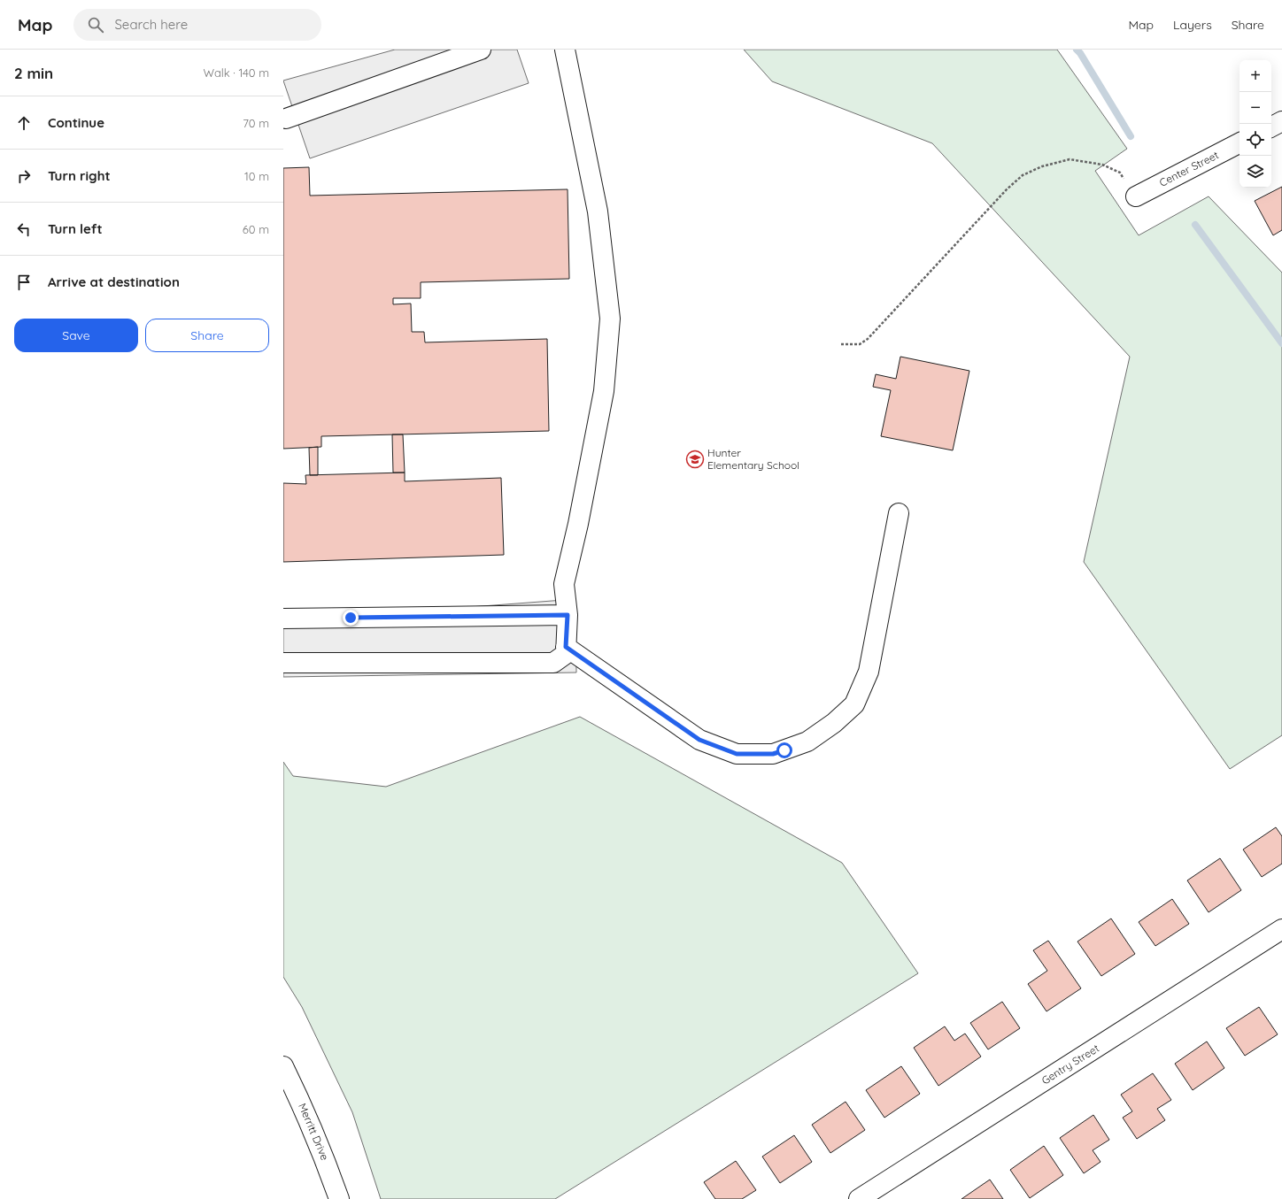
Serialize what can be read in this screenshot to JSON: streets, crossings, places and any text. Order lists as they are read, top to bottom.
{
  "streets": {
    "street": ["Center Street", "Gentry Street", "Merritt Drive"]
  },
  "places": {
    "school or university": ["Hunter Elementary School"]
  },
  "page": {
    "header": "Map",
    "search": "Search here",
    "nav": ["Map", "Layers", "Share"],
    "heading": ["2 min", "Walk · 140 m"],
    "map_buttons": ["+", "−"],
    "list": [
      ["Continue", "70 m"],
      ["Turn right", "10 m"],
      ["Turn left", "60 m"],
      "Arrive at destination"
    ],
    "buttons": ["Save", "Share"]
  }
}
